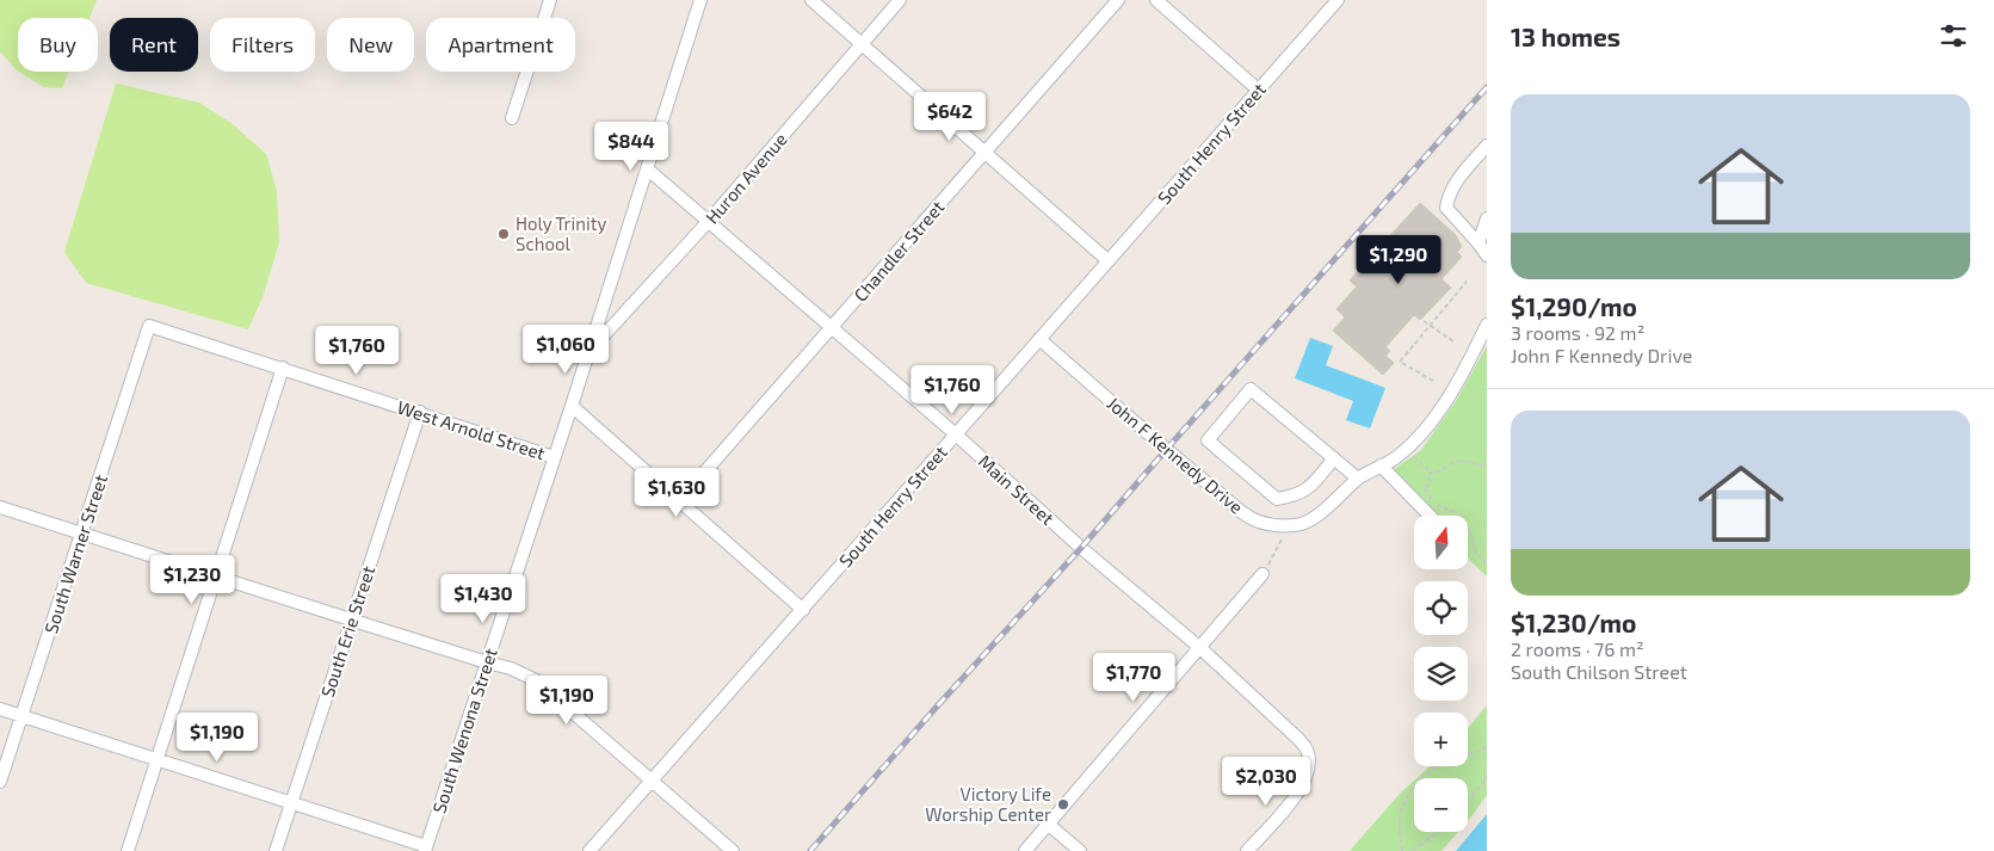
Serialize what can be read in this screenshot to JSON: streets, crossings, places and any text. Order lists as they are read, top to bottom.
{
  "streets": {
    "street": [
      "South Henry Street",
      "Huron Avenue",
      "Chandler Street",
      "West Arnold Street",
      "John F Kennedy Drive",
      "Main Street",
      "South Warner Street",
      "South Erie Street",
      "South Wenona Street"
    ]
  },
  "crossings": [
    ["South Henry Street", "John F Kennedy Drive"],
    ["South Henry Street", "Main Street"],
    ["Huron Avenue", "Main Street"],
    ["Huron Avenue", "South Wenona Street"],
    ["Chandler Street", "Main Street"],
    ["West Arnold Street", "South Warner Street"],
    ["West Arnold Street", "South Erie Street"],
    ["West Arnold Street", "South Wenona Street"]
  ],
  "places": ["Holy Trinity School", "Victory Life Worship Center"],
  "north": "top",
  "page": {
    "heading": "13 homes",
    "chip": [
      "Buy",
      "Rent",
      "Filters",
      "New",
      "Apartment"
    ],
    "list": [
      {
        "name": "$1,290/mo",
        "note": "3 rooms · 92 m² · John F Kennedy Drive"
      },
      {
        "name": "$1,230/mo",
        "note": "2 rooms · 76 m² · South Chilson Street"
      }
    ],
    "price": [
      "$642",
      "$844",
      "$1,290",
      "$1,060",
      "$1,760",
      "$1,760",
      "$1,630",
      "$1,230",
      "$1,430",
      "$1,770",
      "$1,190",
      "$1,190",
      "$2,030"
    ],
    "map_buttons": ["+", "−"]
  }
}
